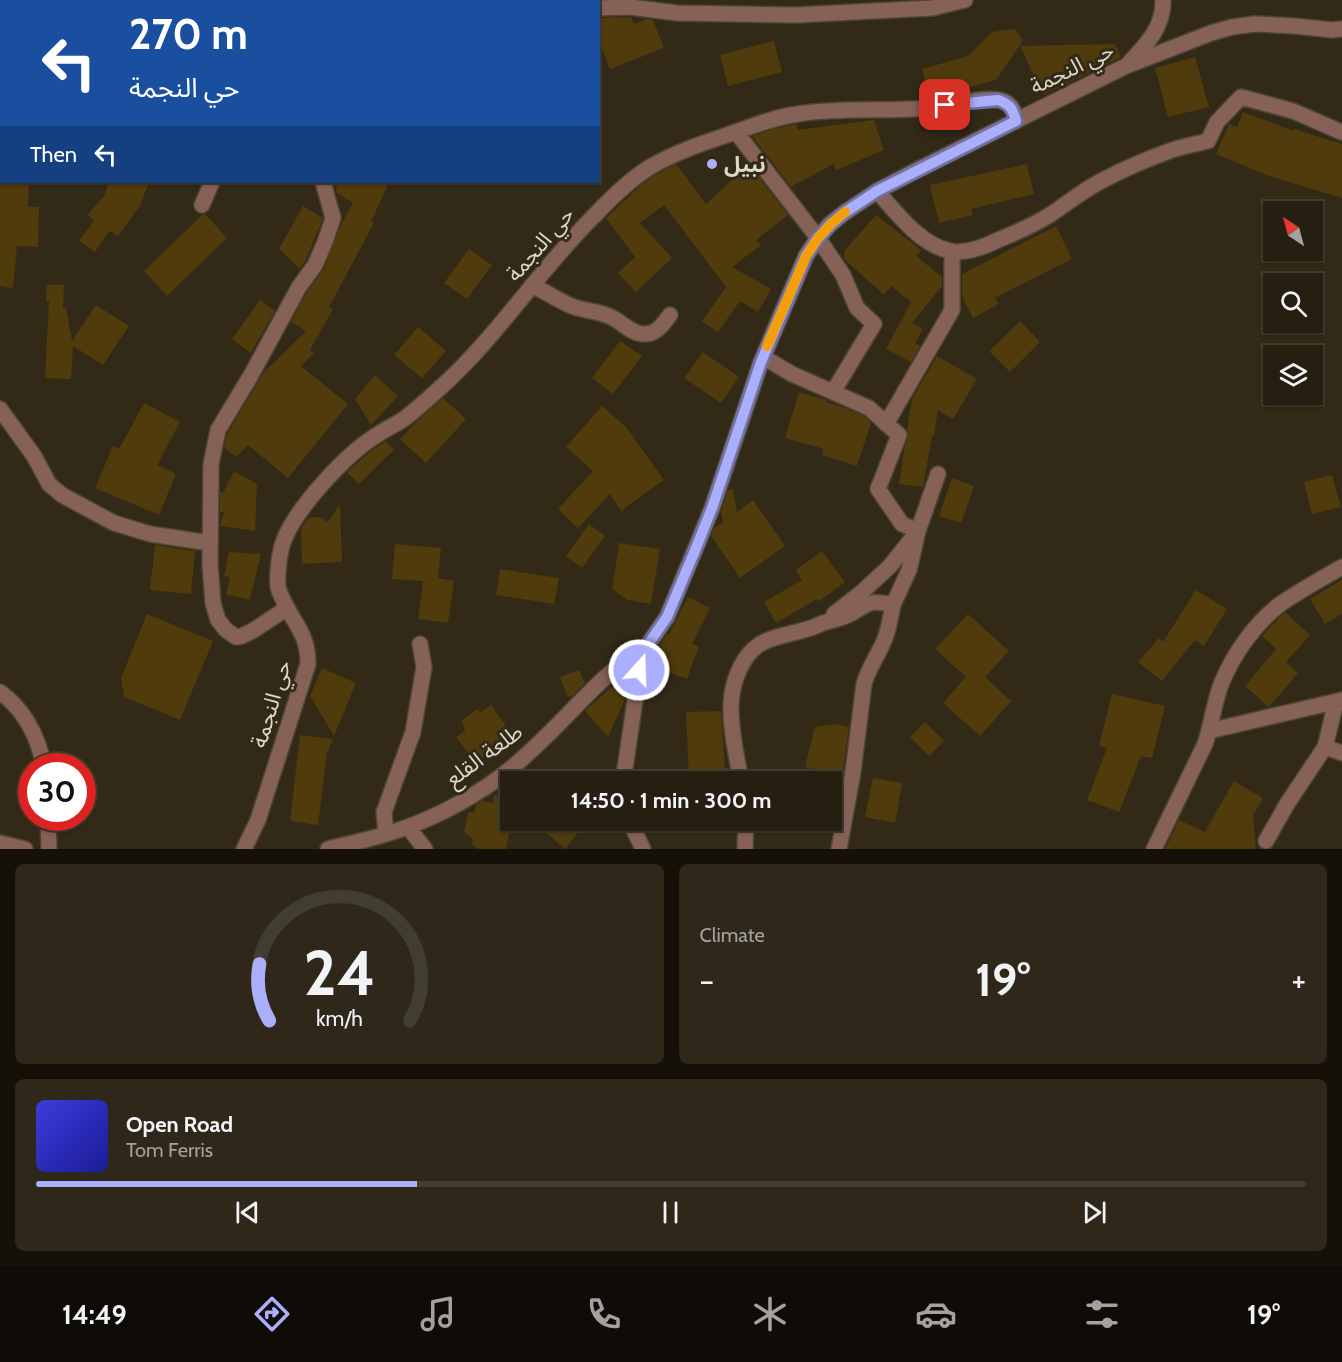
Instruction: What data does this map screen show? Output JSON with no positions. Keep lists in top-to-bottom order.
{
  "streets": {
    "street": ["حي النجمة", "طلعة القلع"]
  },
  "places": ["نبيل"],
  "north": "top left",
  "page": {
    "turn": ["270 m", "حي النجمة"],
    "then": "Then",
    "limit": "30",
    "trip": "14:50 · 1 min · 300 m",
    "tile": "Climate",
    "heat": ["−", "19°", "+"],
    "song": ["Open Road", "Tom Ferris"],
    "tabs": ["14:49", "19°"],
    "gauge": ["24", "km/h"]
  }
}
